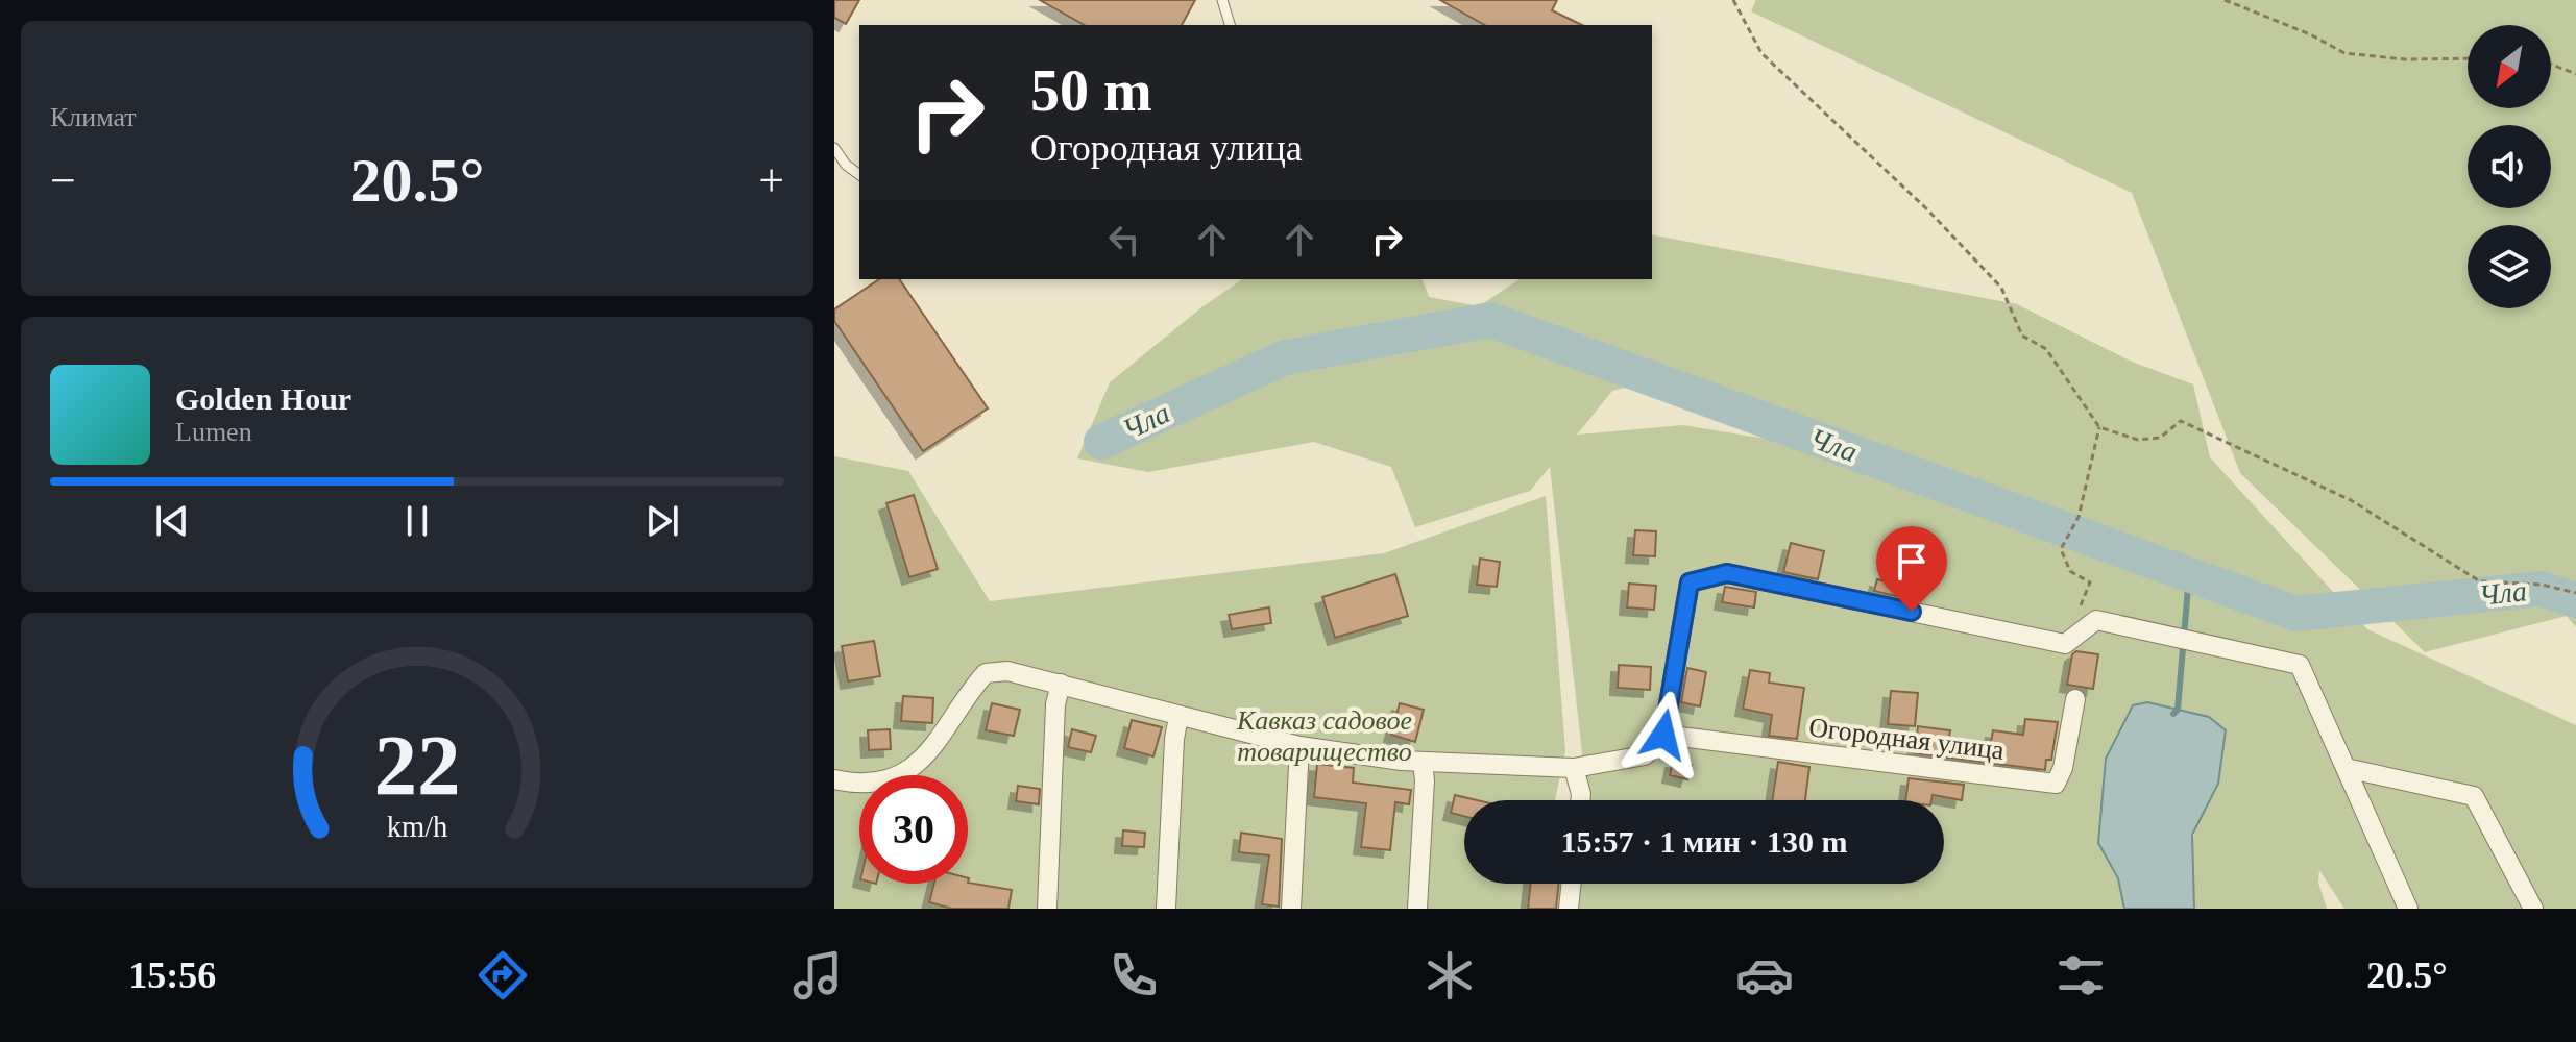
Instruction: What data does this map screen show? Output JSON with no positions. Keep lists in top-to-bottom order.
{
  "streets": {
    "street": ["Огородная улица"]
  },
  "water": ["Чла"],
  "parks": ["Кавказ садовое товарищество"],
  "north": "bottom left",
  "page": {
    "tile": "Климат",
    "turn": ["50 m", "Огородная улица"],
    "heat": ["−", "20.5°", "+"],
    "song": ["Golden Hour", "Lumen"],
    "limit": "30",
    "trip": "15:57 · 1 мин · 130 m",
    "tabs": ["15:56", "20.5°"],
    "gauge": ["22", "km/h"]
  }
}
